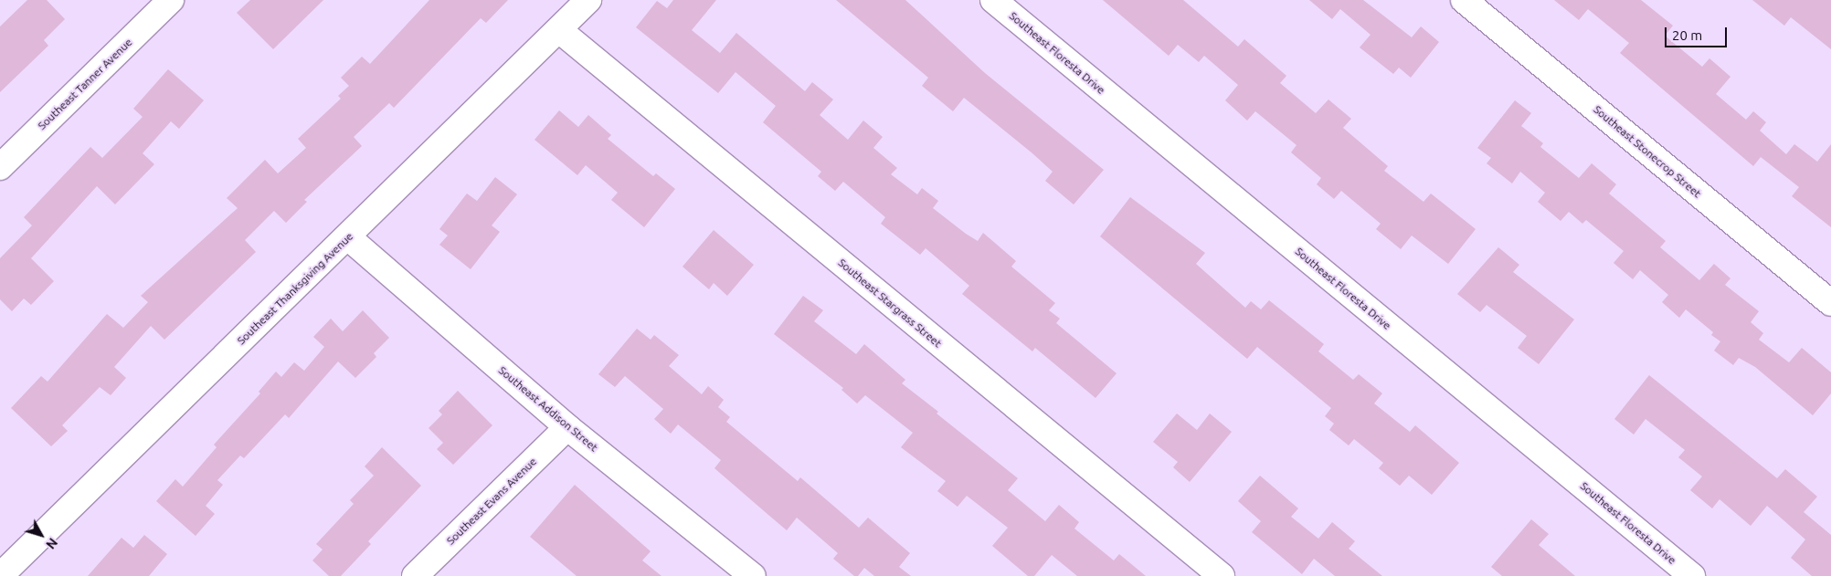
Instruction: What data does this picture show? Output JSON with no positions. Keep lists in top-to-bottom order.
{
  "streets": {
    "street": [
      "Southeast Floresta Drive",
      "Southeast Tanner Avenue",
      "Southeast Stonecrop Street",
      "Southeast Thanksgiving Avenue",
      "Southeast Stargrass Street",
      "Southeast Addison Street",
      "Southeast Evans Avenue"
    ]
  },
  "crossings": [
    ["Southeast Thanksgiving Avenue", "Southeast Stargrass Street"],
    ["Southeast Thanksgiving Avenue", "Southeast Addison Street"],
    ["Southeast Addison Street", "Southeast Evans Avenue"]
  ],
  "scale_bar": "20 m",
  "north": "bottom right"
}
